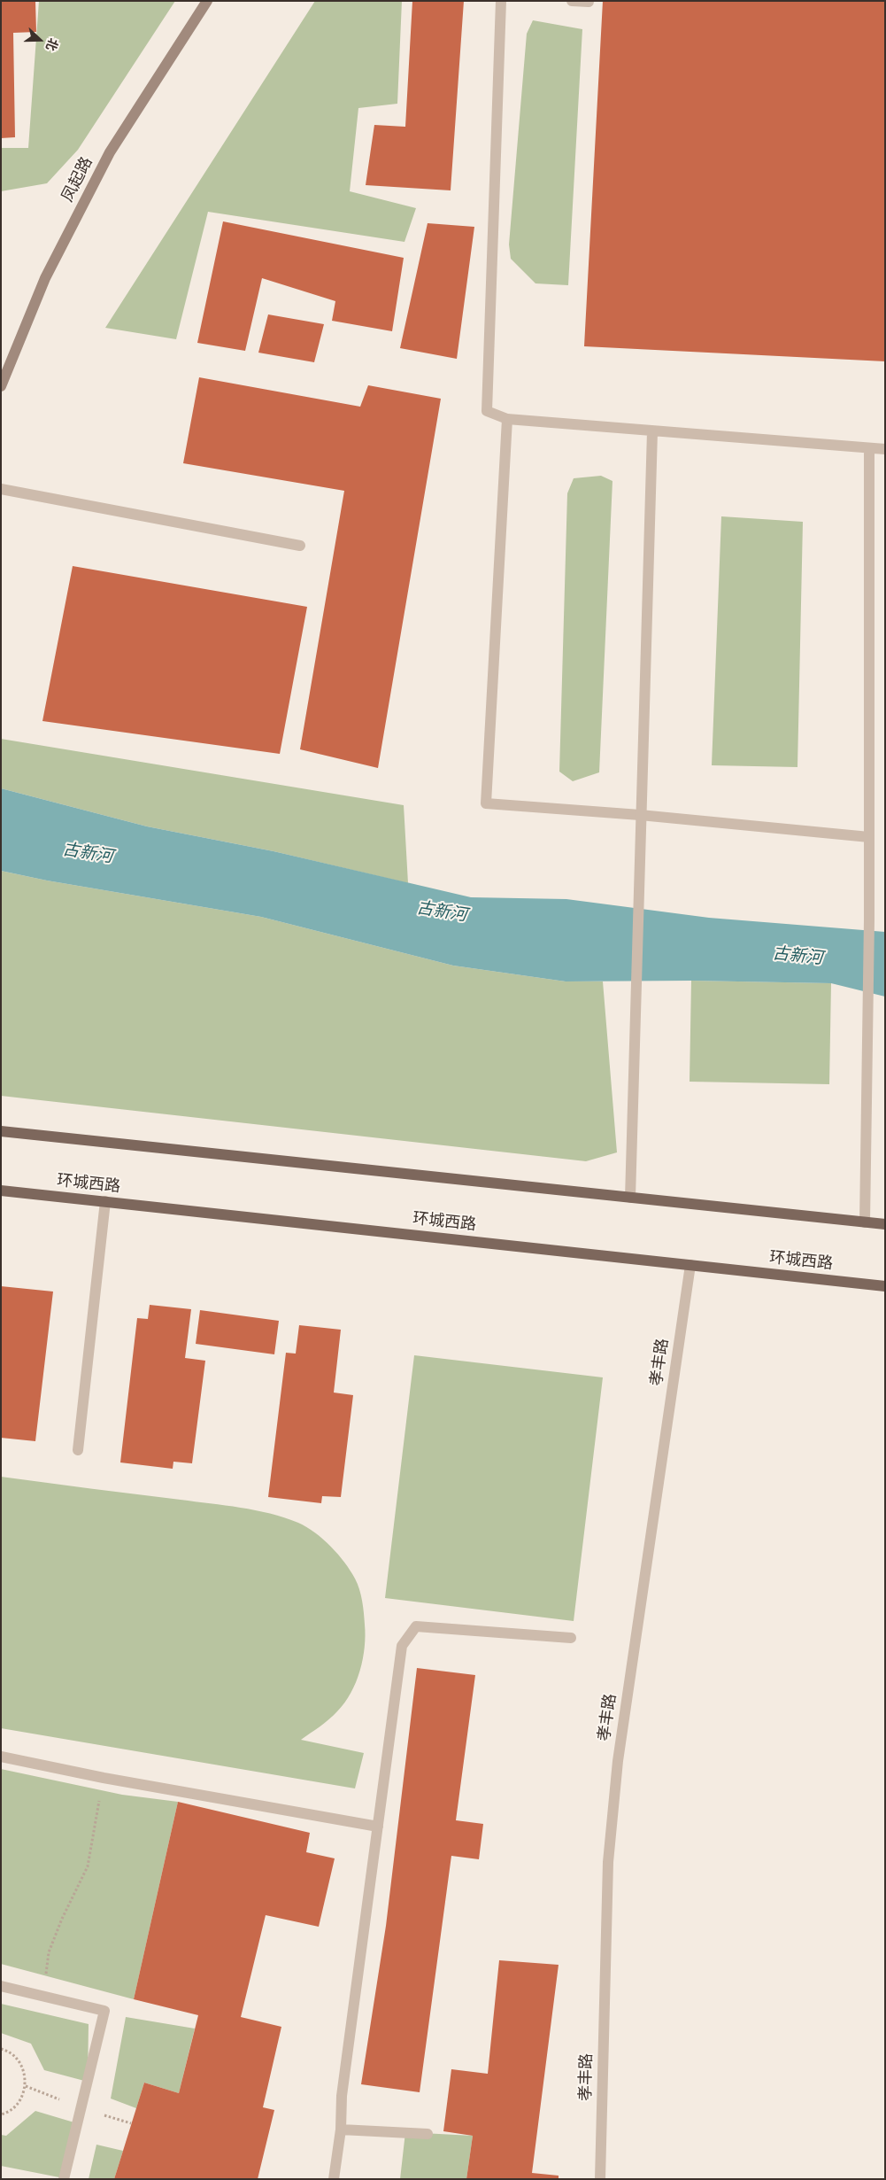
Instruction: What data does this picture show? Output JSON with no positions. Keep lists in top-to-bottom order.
{
  "streets": {
    "main road": ["环城西路"],
    "street": ["凤起路", "孝丰路"]
  },
  "crossings": [
    ["环城西路", "孝丰路"]
  ],
  "water": ["古新河"],
  "north": "right"
}
